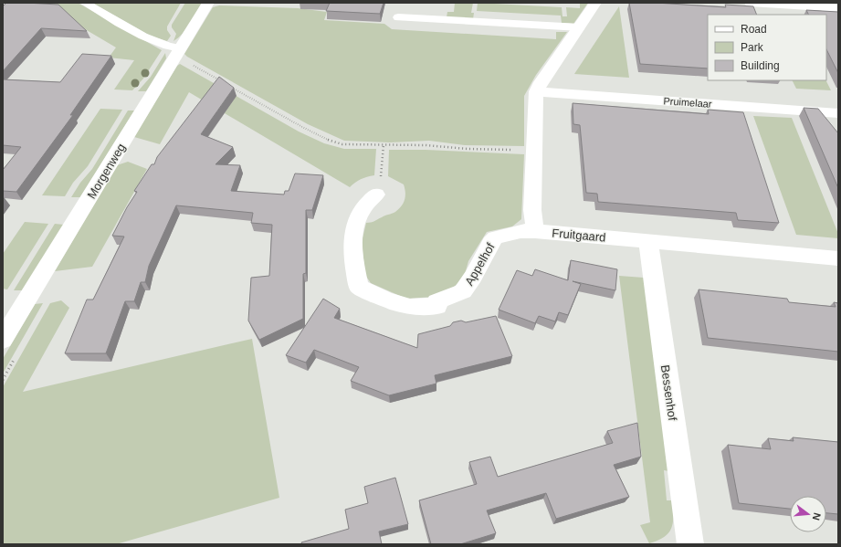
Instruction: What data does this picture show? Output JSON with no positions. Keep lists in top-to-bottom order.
{
  "streets": {
    "street": [
      "Pruimelaar",
      "Morgenweg",
      "Fruitgaard",
      "Appelhof",
      "Bessenhof"
    ]
  },
  "crossings": [
    ["Pruimelaar", "Fruitgaard"],
    ["Fruitgaard", "Appelhof"],
    ["Fruitgaard", "Bessenhof"]
  ],
  "legend": ["Road", "Park", "Building"],
  "north": "right"
}
